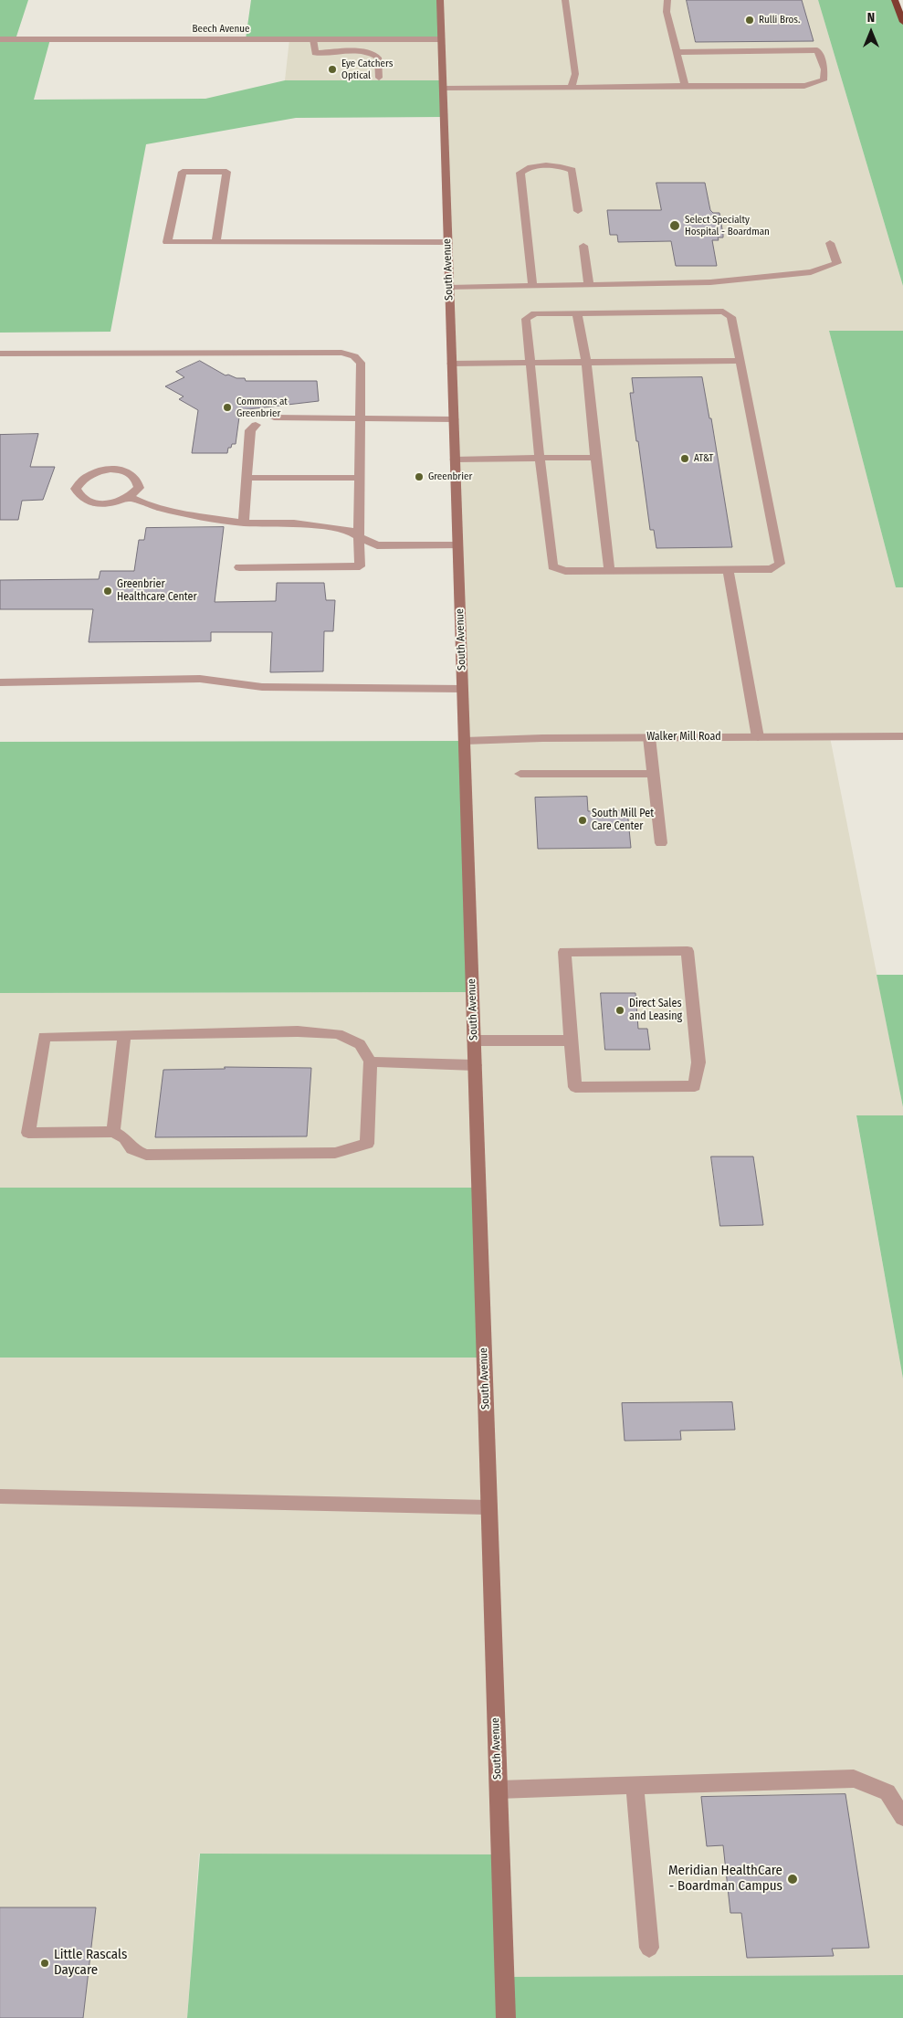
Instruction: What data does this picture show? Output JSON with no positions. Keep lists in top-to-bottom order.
{
  "streets": {
    "main road": ["South Avenue"],
    "street": ["Beech Avenue", "Walker Mill Road"]
  },
  "crossings": [
    ["Beech Avenue", "South Avenue"],
    ["South Avenue", "Walker Mill Road"]
  ],
  "places": [
    "Rulli Bros.",
    "Eye Catchers Optical",
    "Select Specialty Hospital - Boardman",
    "Commons at Greenbrier",
    "AT&T",
    "Greenbrier",
    "Greenbrier Healthcare Center",
    "South Mill Pet Care Center",
    "Direct Sales and Leasing",
    "Meridian HealthCare - Boardman Campus",
    "Little Rascals Daycare"
  ],
  "north": "top"
}
